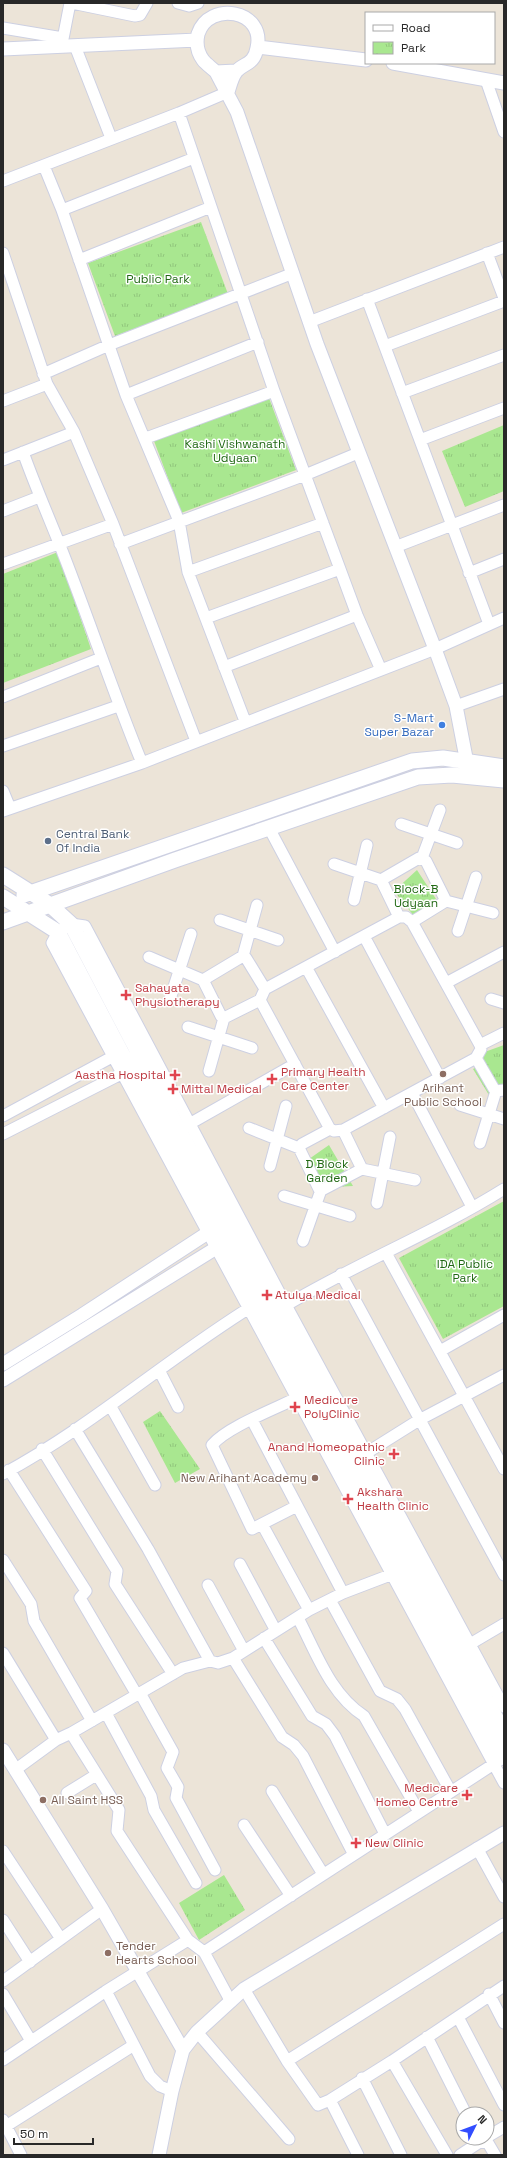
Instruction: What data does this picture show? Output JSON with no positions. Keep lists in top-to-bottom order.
{
  "parks": [
    "Public Park",
    "Kashi Vishwanath Udyaan",
    "Block-B Udyaan",
    "D Block Garden",
    "IDA Public Park"
  ],
  "places": {
    "other": [
      "S-Mart Super Bazar",
      "Central Bank Of India",
      "Arihant Public School",
      "New Arihant Academy",
      "All Saint HSS",
      "Tender Hearts School"
    ],
    "health": [
      "Sahayata Physiotherapy",
      "Aastha Hospital",
      "Primary Health Care Center",
      "Mittal Medical",
      "Atulya Medical",
      "Medicure PolyClinic",
      "Anand Homeopathic Clinic",
      "Akshara Health Clinic",
      "Medicare Homeo Centre",
      "New Clinic"
    ]
  },
  "legend": ["Road", "Park"],
  "scale_bar": "50 m",
  "north": "top right"
}
